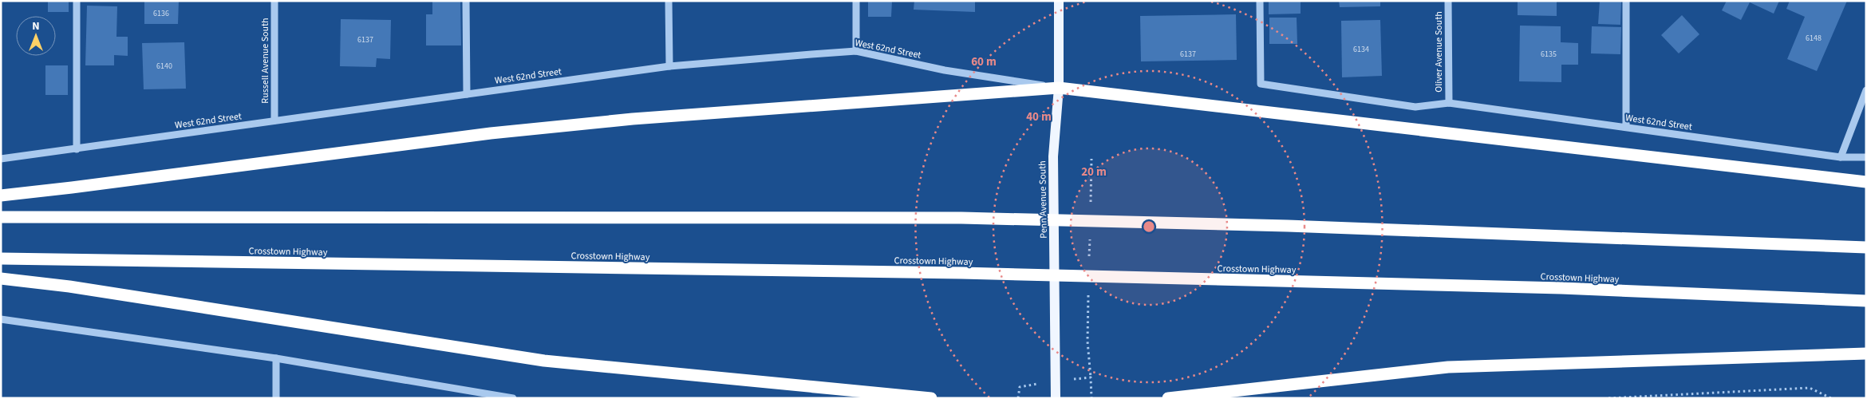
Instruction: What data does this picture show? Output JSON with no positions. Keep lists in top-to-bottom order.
{
  "streets": {
    "highway": ["Crosstown Highway"],
    "main road": ["Penn Avenue South"],
    "street": ["West 62nd Street", "Oliver Avenue South", "Russell Avenue South"]
  },
  "crossings": [
    ["West 62nd Street", "Oliver Avenue South"],
    ["West 62nd Street", "Russell Avenue South"],
    ["West 62nd Street", "Penn Avenue South"]
  ],
  "house_numbers": [
    "6136",
    "6148",
    "6137",
    "6134",
    "6137",
    "6135",
    "6140"
  ],
  "north": "top",
  "rings": ["60 m", "40 m", "20 m"]
}
